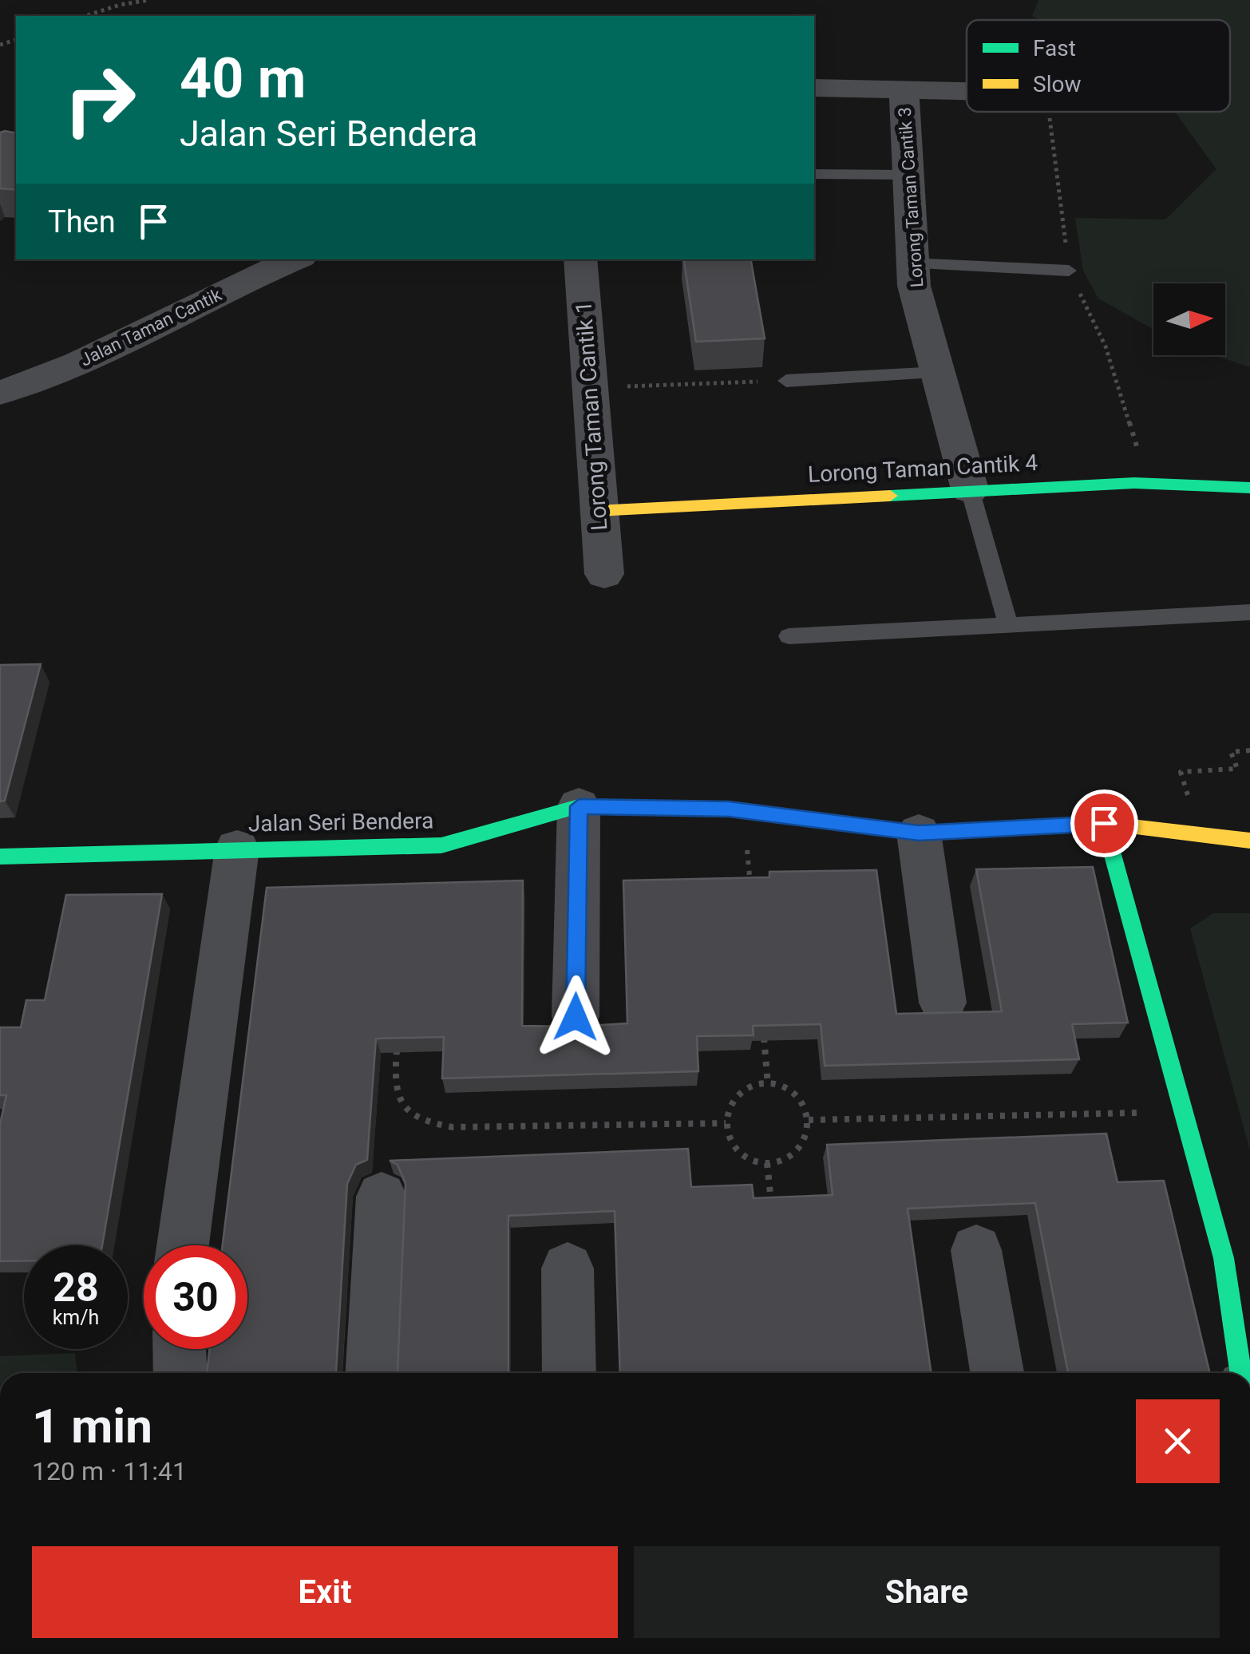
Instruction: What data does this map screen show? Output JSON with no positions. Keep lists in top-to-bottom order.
{
  "streets": {
    "street": [
      "Lorong Taman Cantik 3",
      "Jalan Taman Cantik",
      "Lorong Taman Cantik 1",
      "Lorong Taman Cantik 4",
      "Jalan Seri Bendera"
    ]
  },
  "crossings": [
    ["Lorong Taman Cantik 3", "Lorong Taman Cantik 4"],
    ["Lorong Taman Cantik 1", "Lorong Taman Cantik 4"]
  ],
  "legend": ["Fast", "Slow"],
  "north": "right",
  "page": {
    "turn": ["40 m", "Jalan Seri Bendera"],
    "then": "Then",
    "speed": "28 km/h",
    "limit": "30",
    "heading": ["1 min", "120 m · 11:41"],
    "buttons": ["Exit", "Share"]
  }
}
